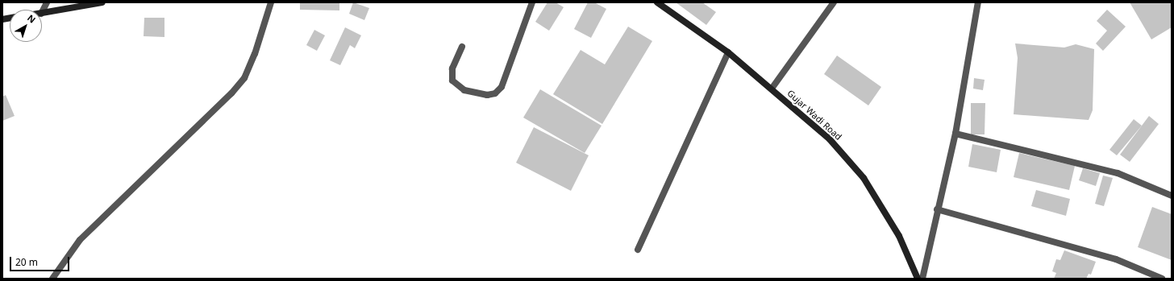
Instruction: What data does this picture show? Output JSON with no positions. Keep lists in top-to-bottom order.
{
  "streets": {
    "street": ["Gujar Wadi Road"]
  },
  "scale_bar": "20 m",
  "north": "top right"
}
